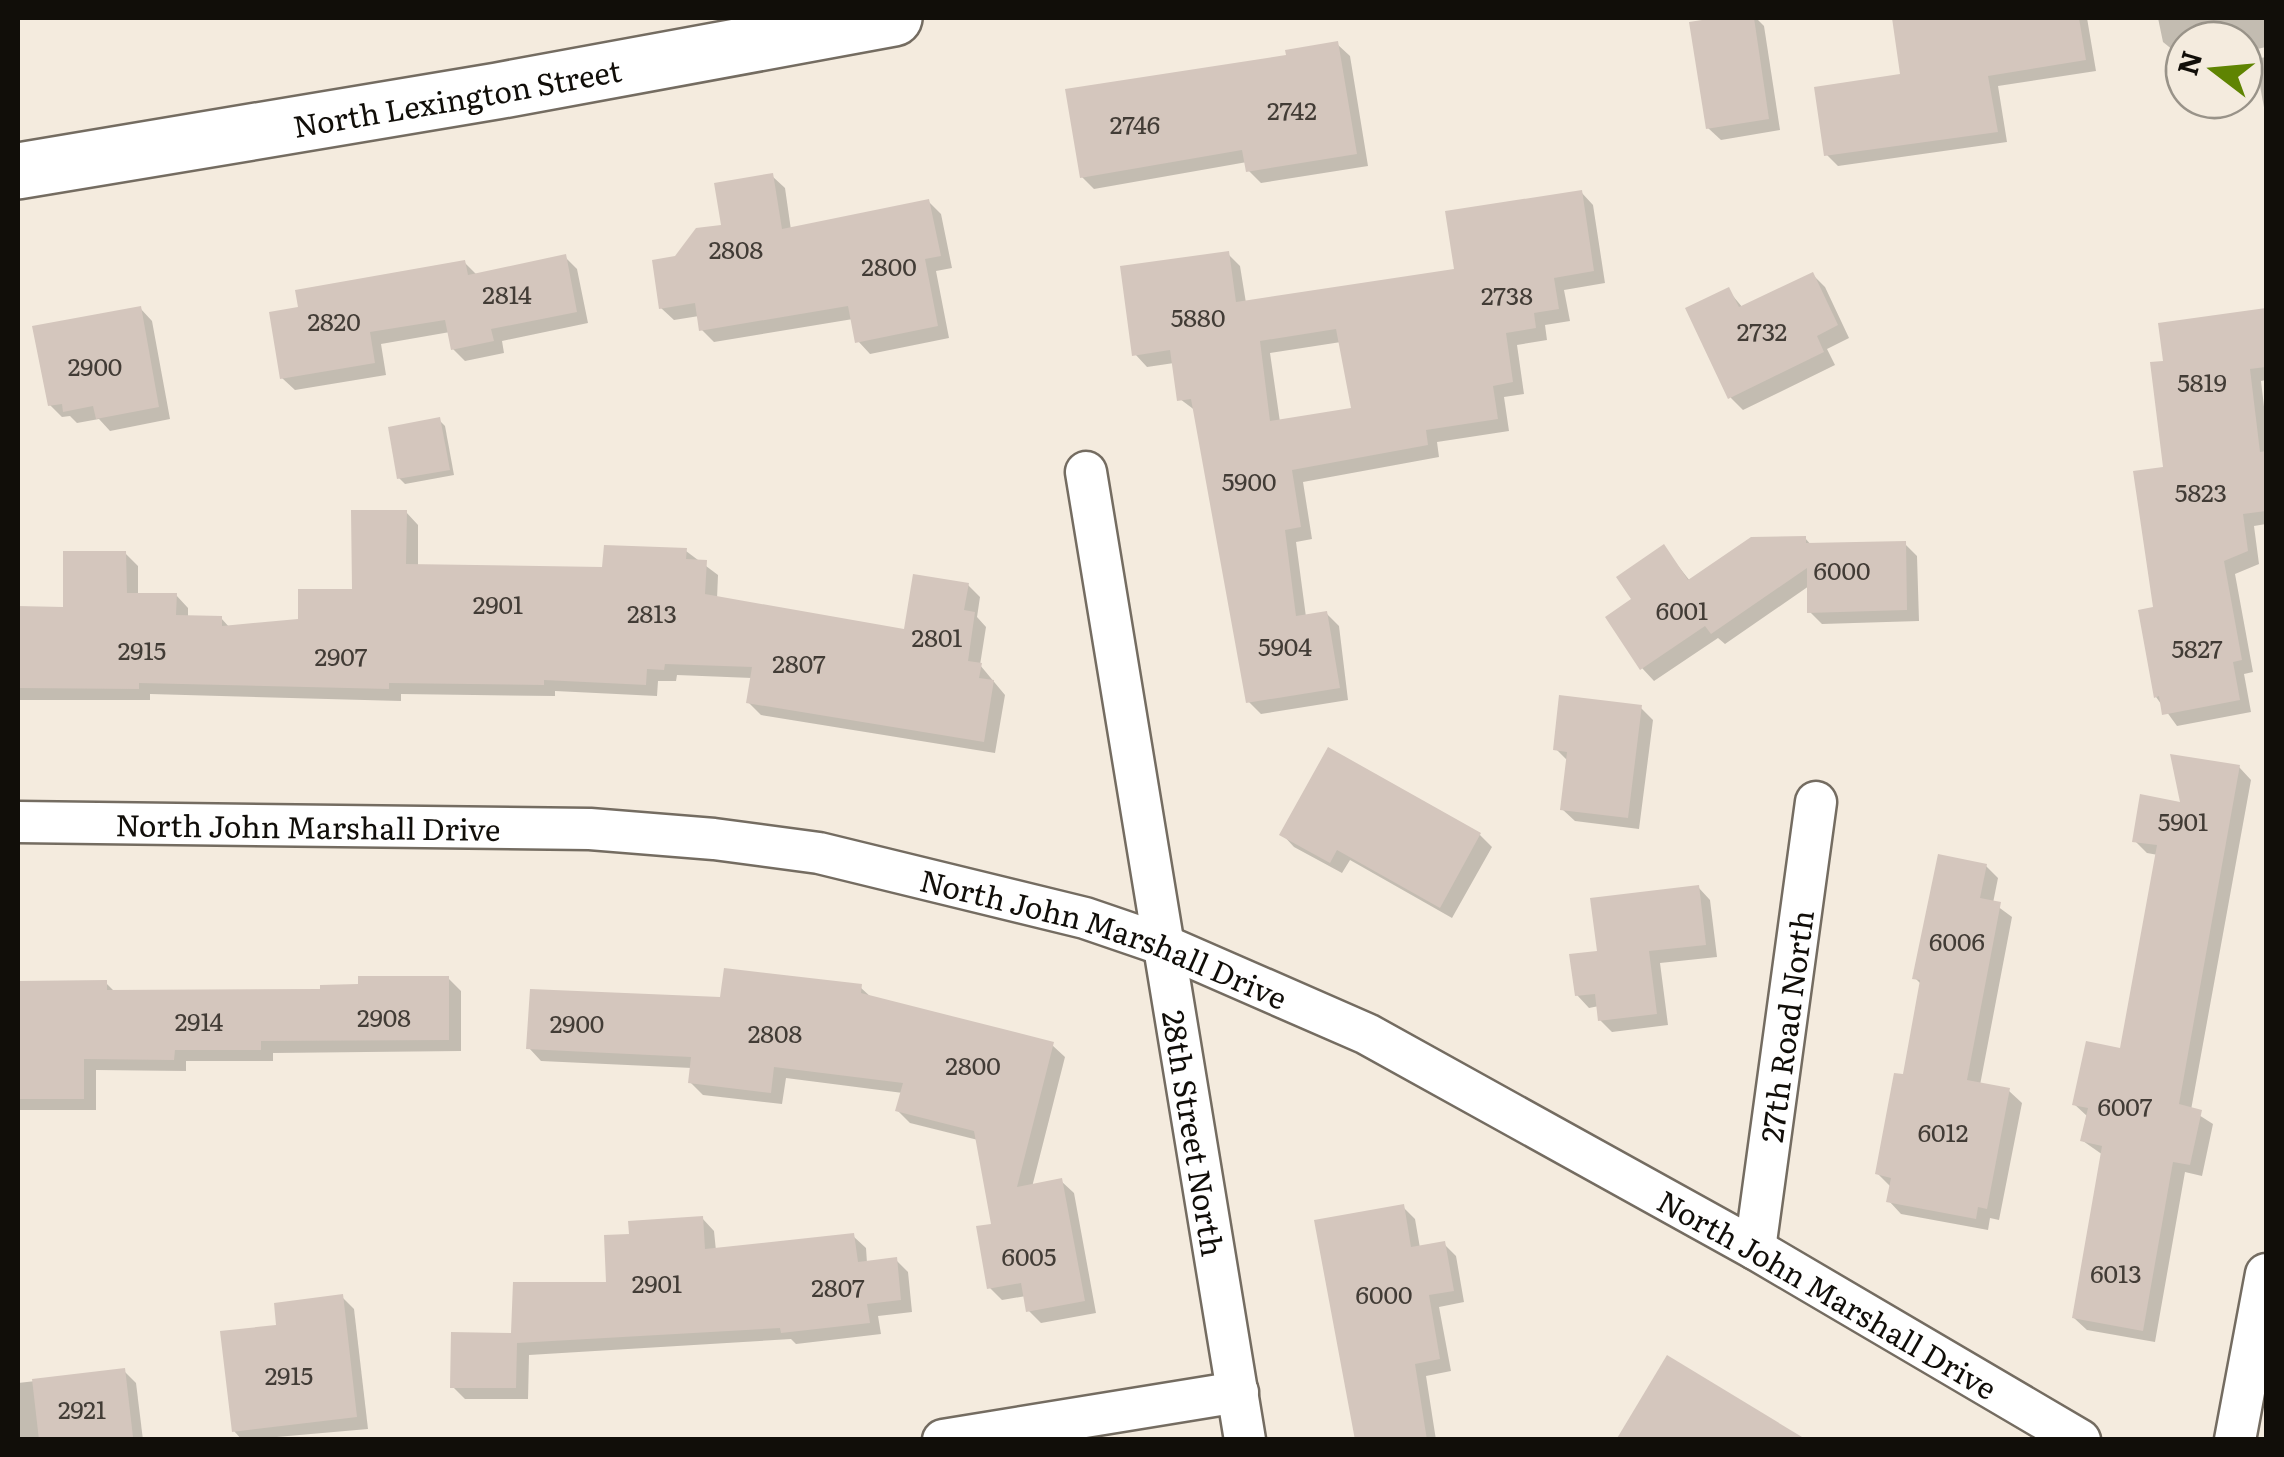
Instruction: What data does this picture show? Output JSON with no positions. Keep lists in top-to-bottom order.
{
  "streets": {
    "street": [
      "North Lexington Street",
      "North John Marshall Drive",
      "27th Road North",
      "28th Street North"
    ]
  },
  "crossings": [
    ["North John Marshall Drive", "27th Road North"],
    ["North John Marshall Drive", "28th Street North"]
  ],
  "house_numbers": [
    "2742",
    "2746",
    "2808",
    "2800",
    "2814",
    "2738",
    "5880",
    "2820",
    "2732",
    "2900",
    "5819",
    "5900",
    "5823",
    "6000",
    "2901",
    "6001",
    "2813",
    "2801",
    "5904",
    "5827",
    "2915",
    "2907",
    "2807",
    "5901",
    "6006",
    "2908",
    "2914",
    "2900",
    "2808",
    "2800",
    "6007",
    "6012",
    "6005",
    "6013",
    "2901",
    "2807",
    "6000",
    "2915",
    "2921"
  ],
  "north": "left"
}
